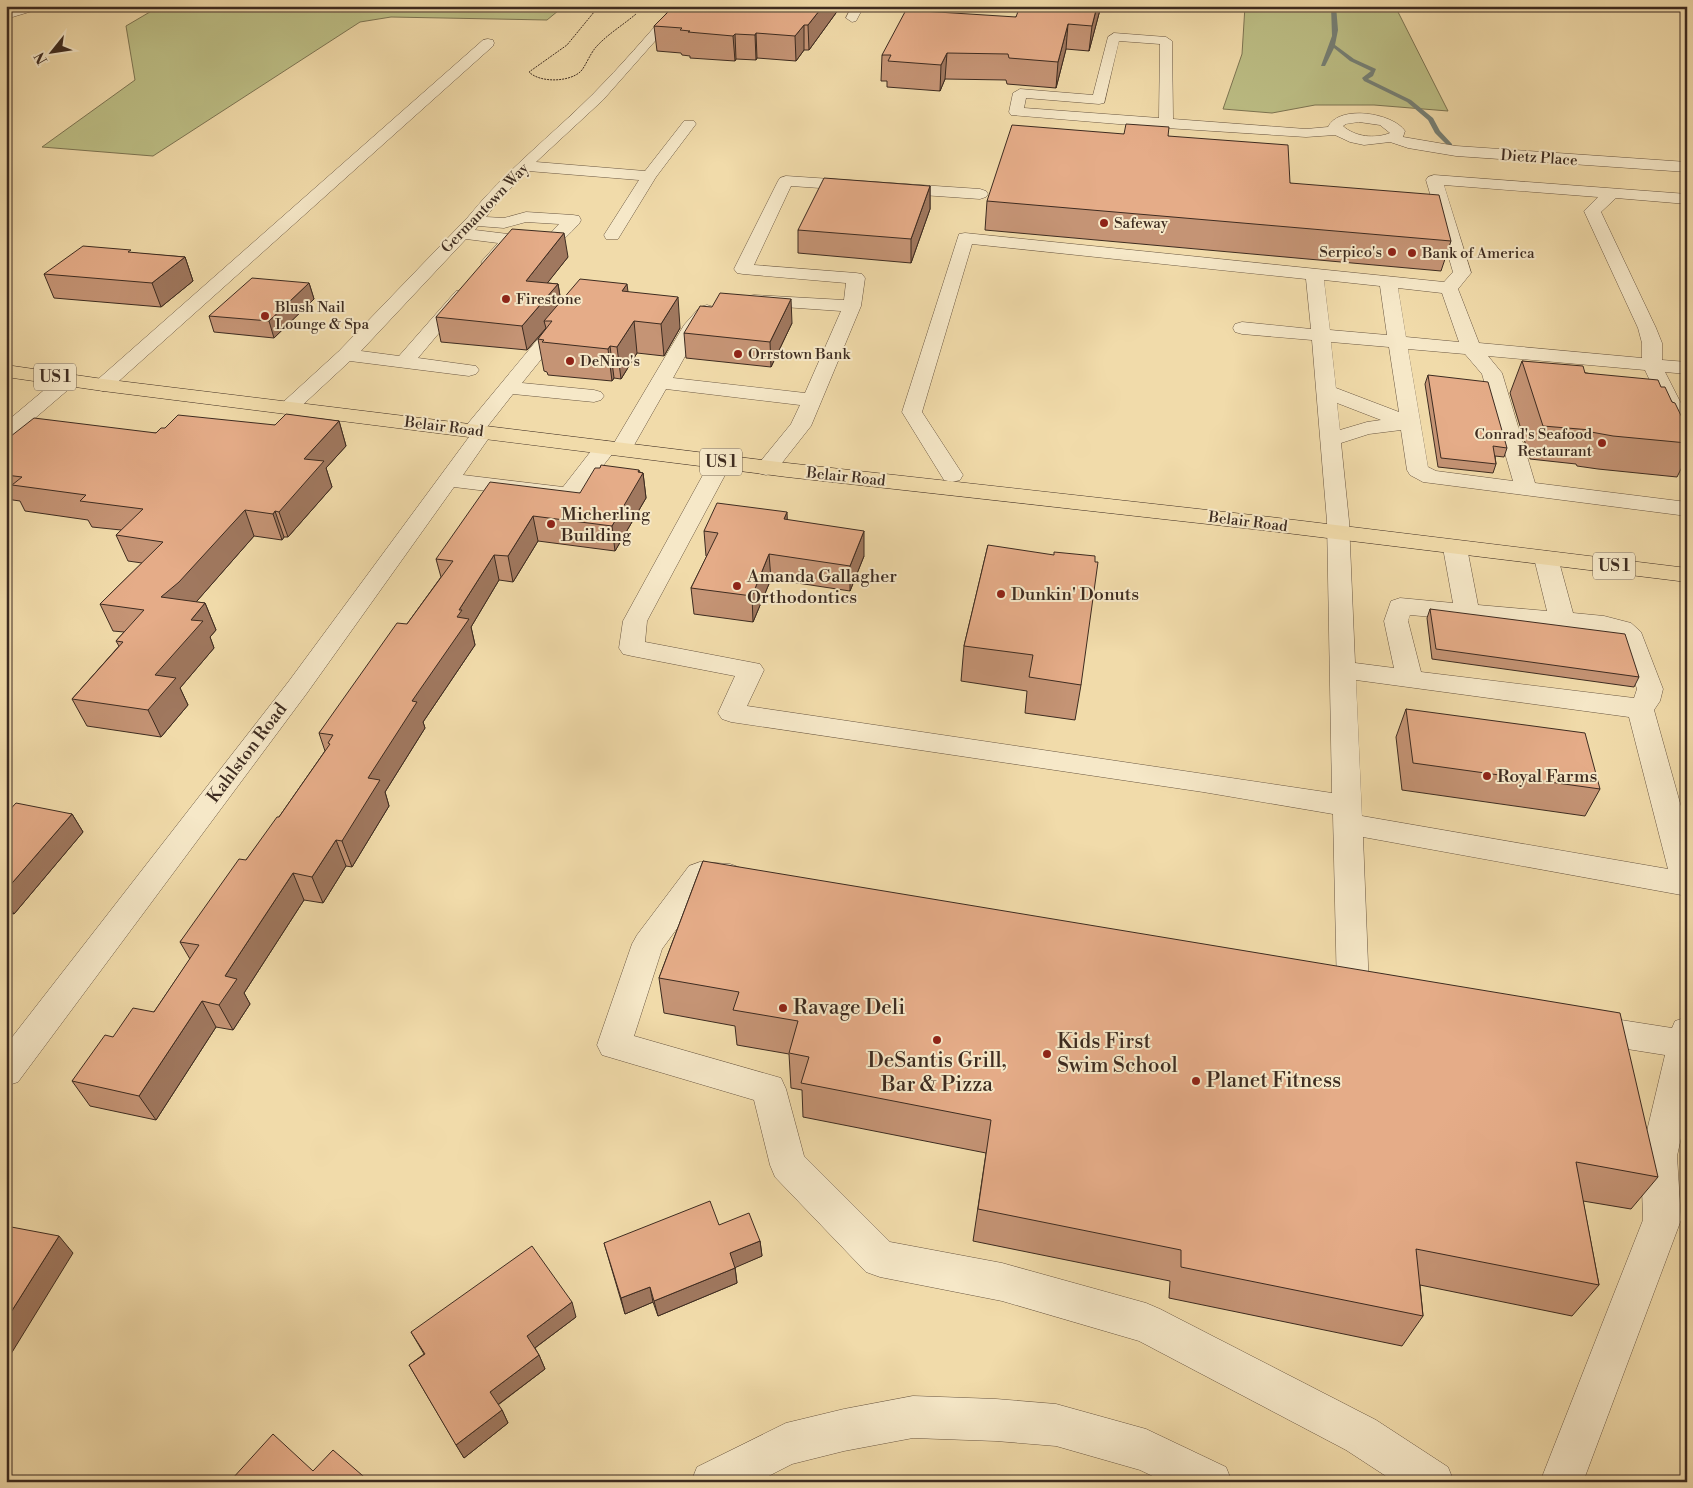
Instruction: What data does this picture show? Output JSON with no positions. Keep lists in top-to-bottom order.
{
  "streets": {
    "highway": ["US 1", "Belair Road"],
    "street": ["Dietz Place", "Germantown Way", "Kahlston Road"]
  },
  "crossings": [
    ["Germantown Way", "Belair Road"],
    ["Belair Road", "Kahlston Road"]
  ],
  "places": [
    "Safeway",
    "Serpico's",
    "Bank of America",
    "Firestone",
    "Blush Nail Lounge & Spa",
    "Orrstown Bank",
    "DeNiro's",
    "Conrad's Seafood Restaurant",
    "Micherling Building",
    "Amanda Gallagher Orthodontics",
    "Dunkin' Donuts",
    "Royal Farms",
    "Ravage Deli",
    "DeSantis Grill, Bar & Pizza",
    "Kids First Swim School",
    "Planet Fitness"
  ],
  "north": "bottom left"
}
